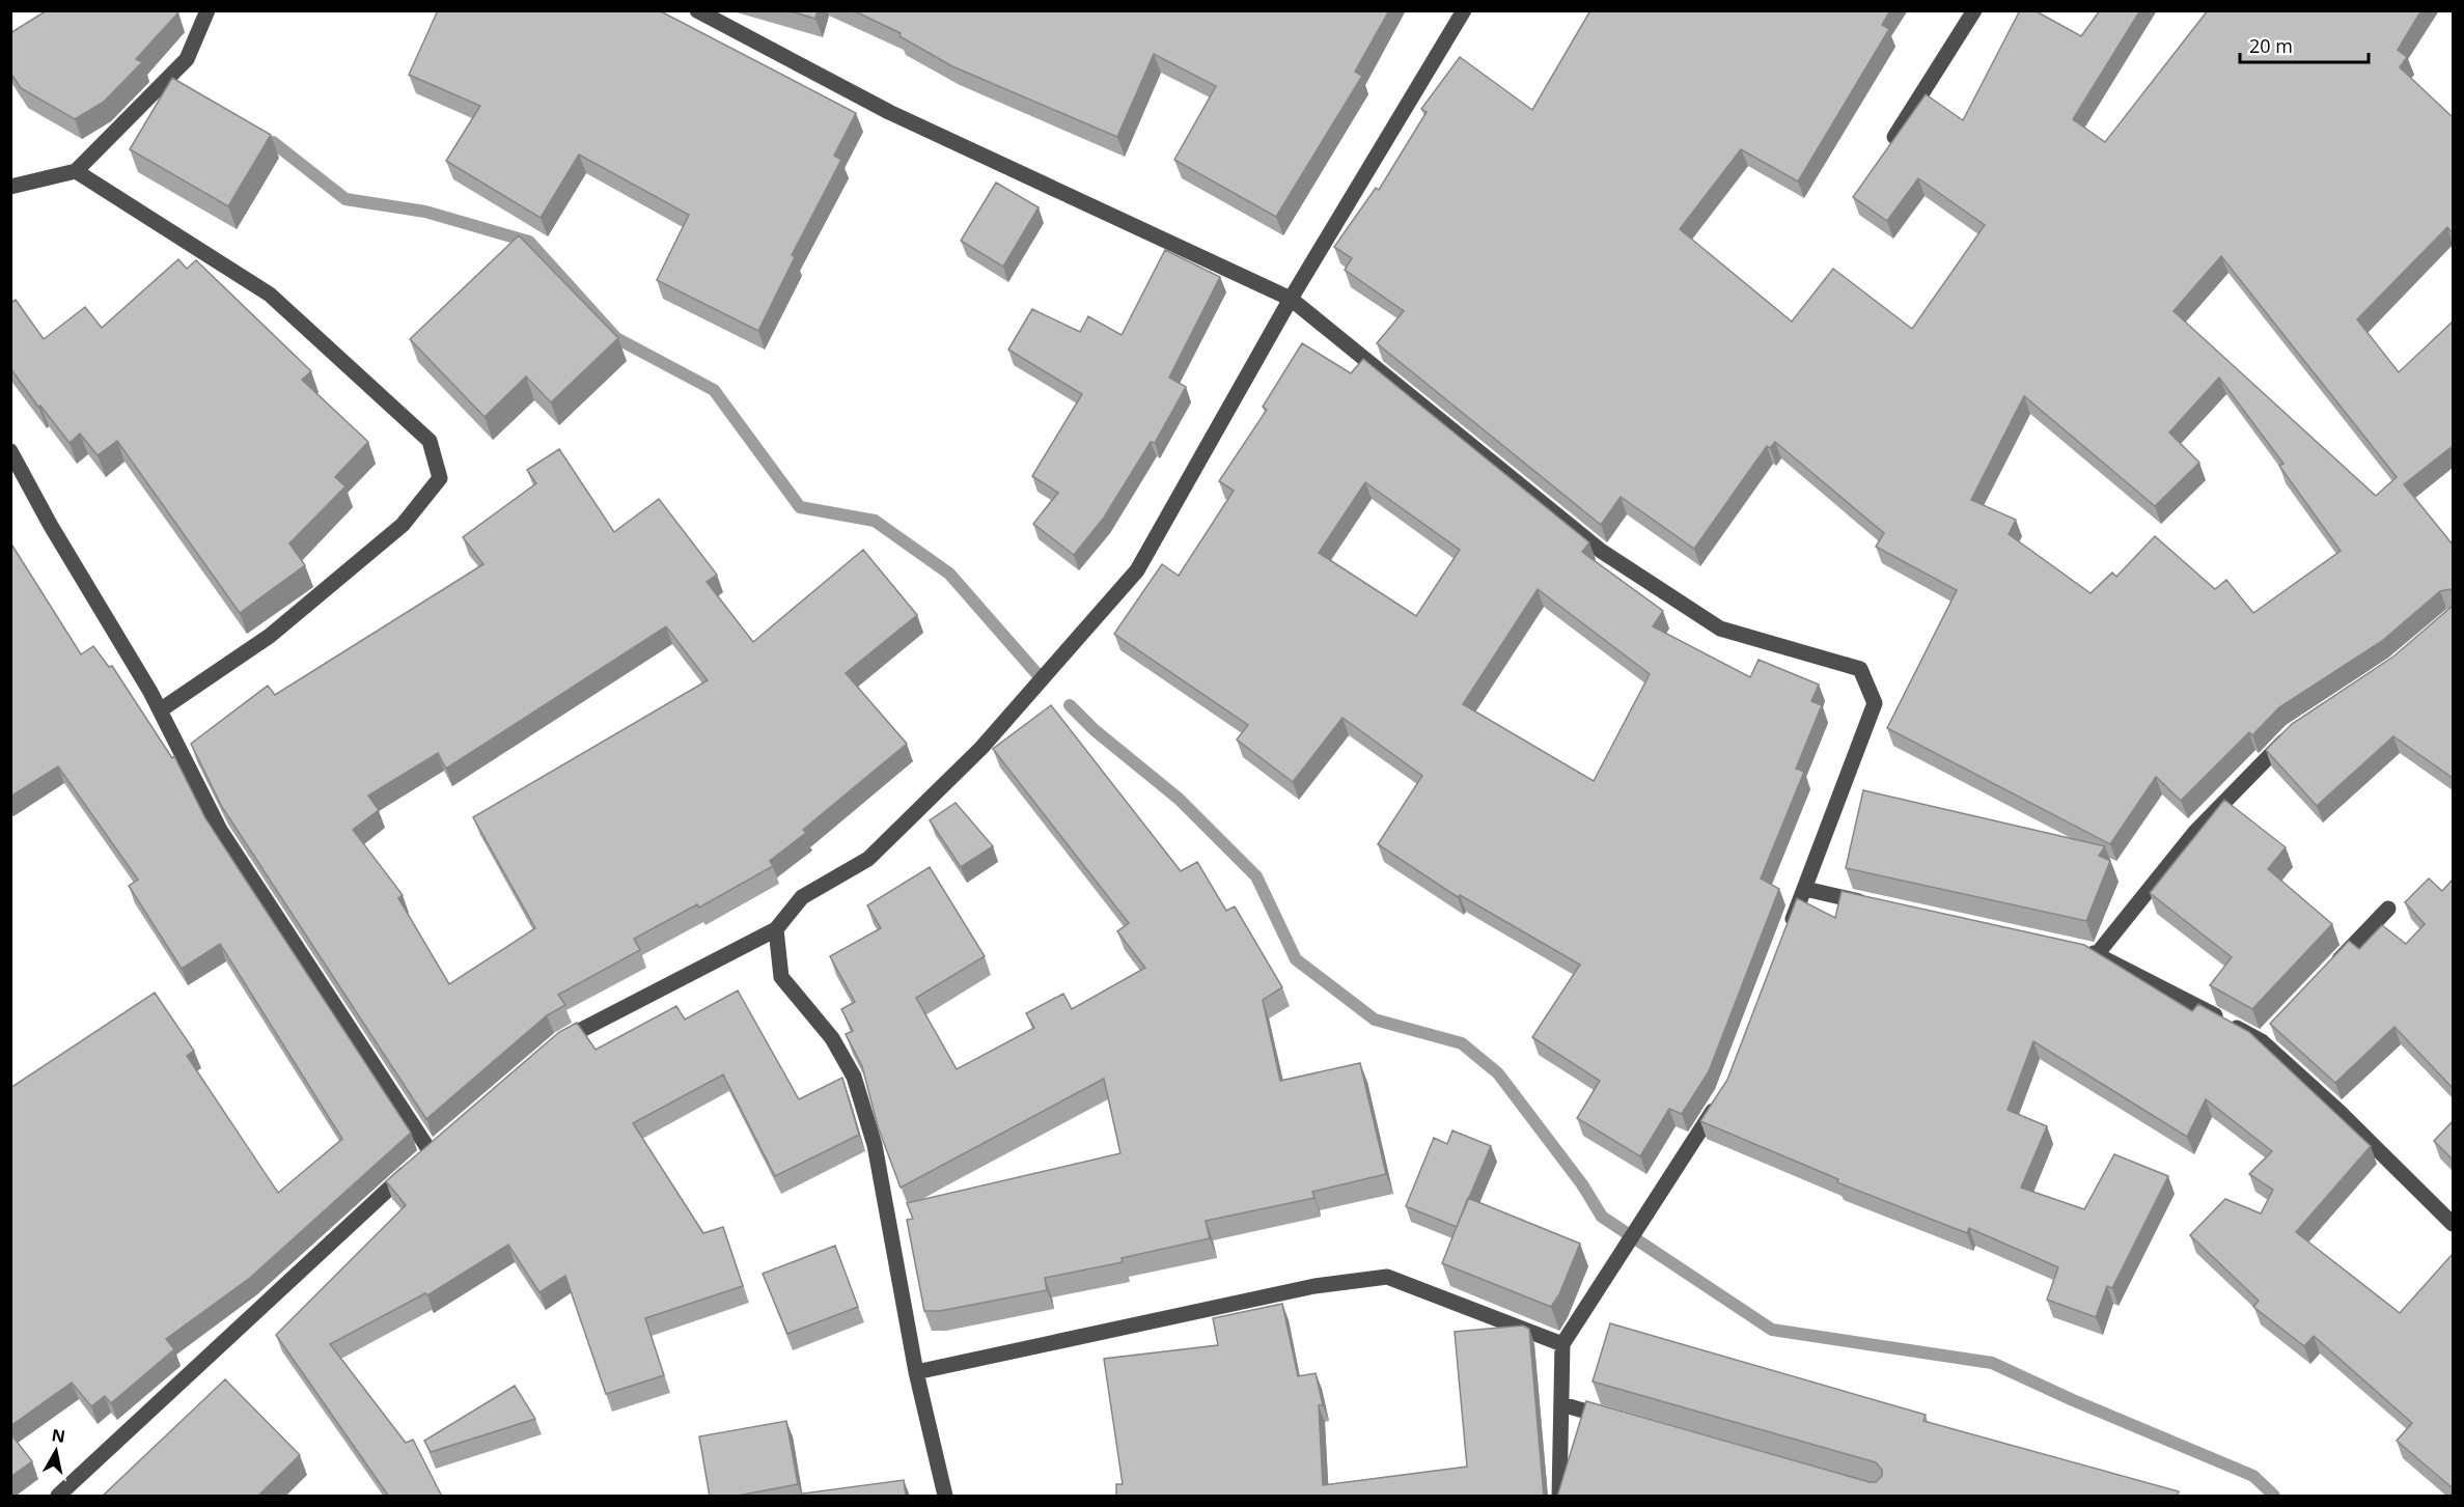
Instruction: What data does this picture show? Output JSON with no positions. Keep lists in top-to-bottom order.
{
  "scale_bar": "20 m",
  "north": "top"
}
